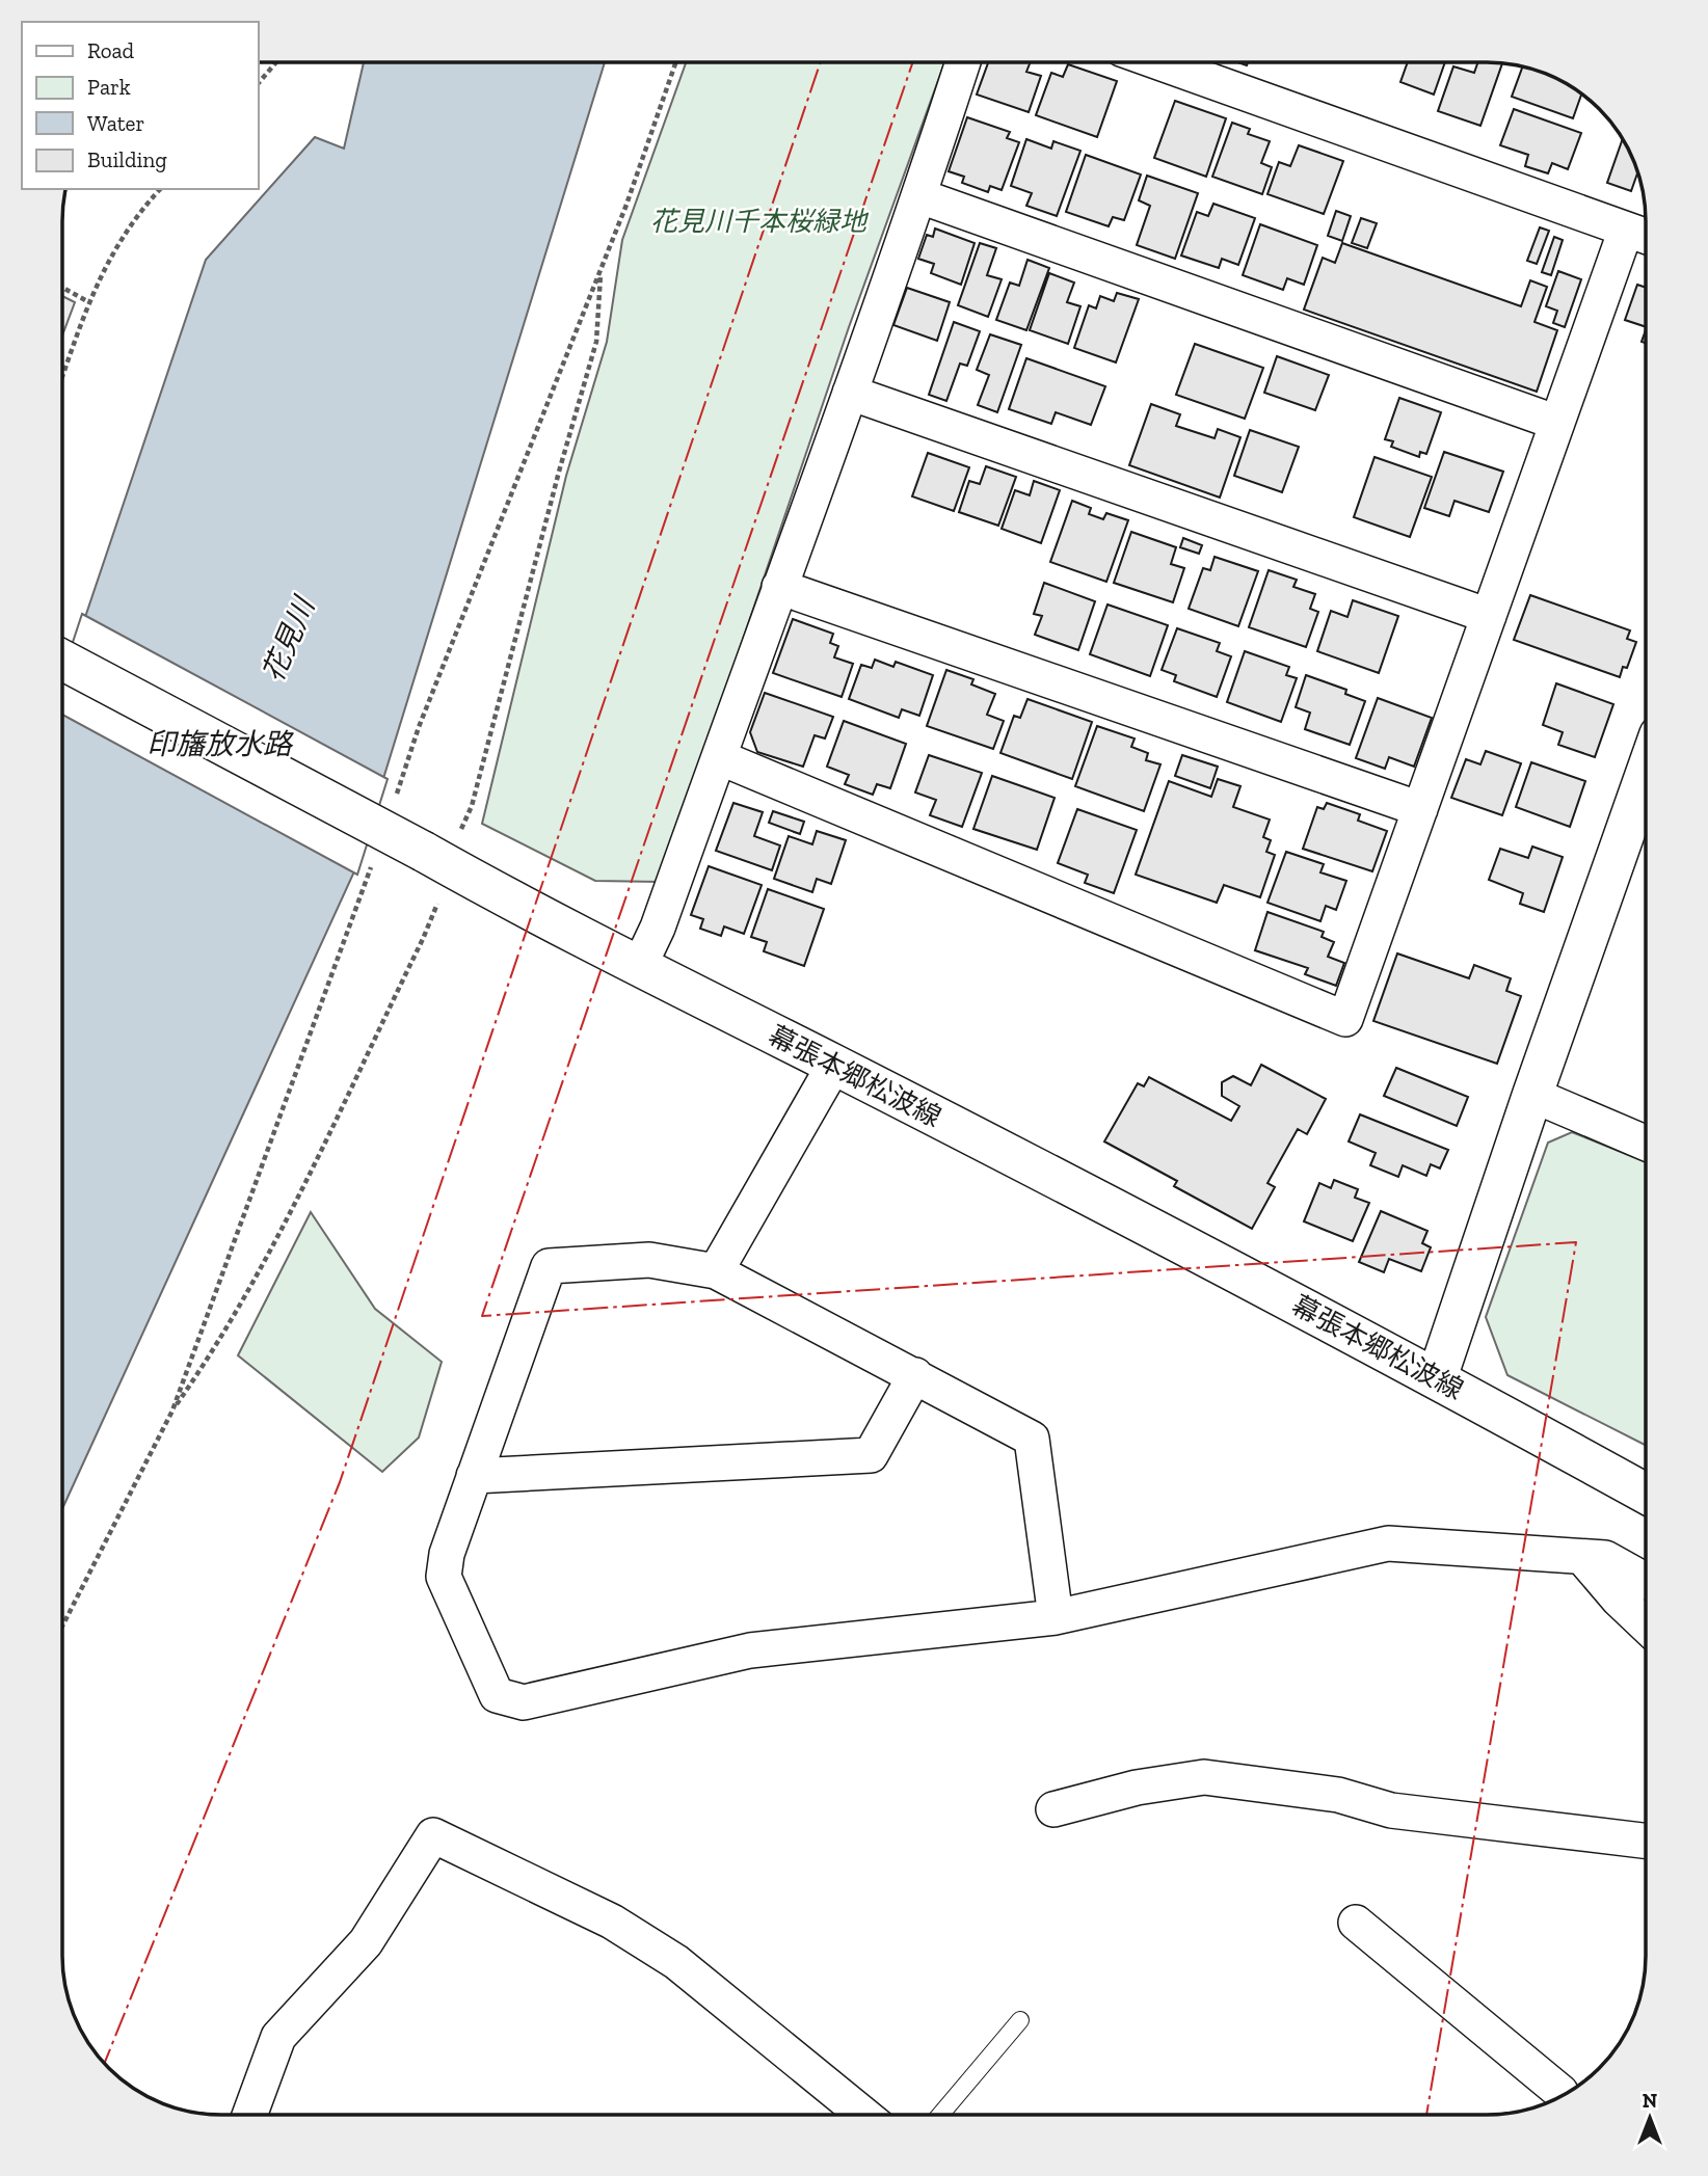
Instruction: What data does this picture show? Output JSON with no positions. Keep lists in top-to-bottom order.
{
  "streets": {
    "street": ["幕張本郷松波線"]
  },
  "water": ["花見川", "印旛放水路"],
  "parks": ["花見川千本桜緑地"],
  "legend": [
    "Road",
    "Park",
    "Water",
    "Building"
  ],
  "north": "top"
}
